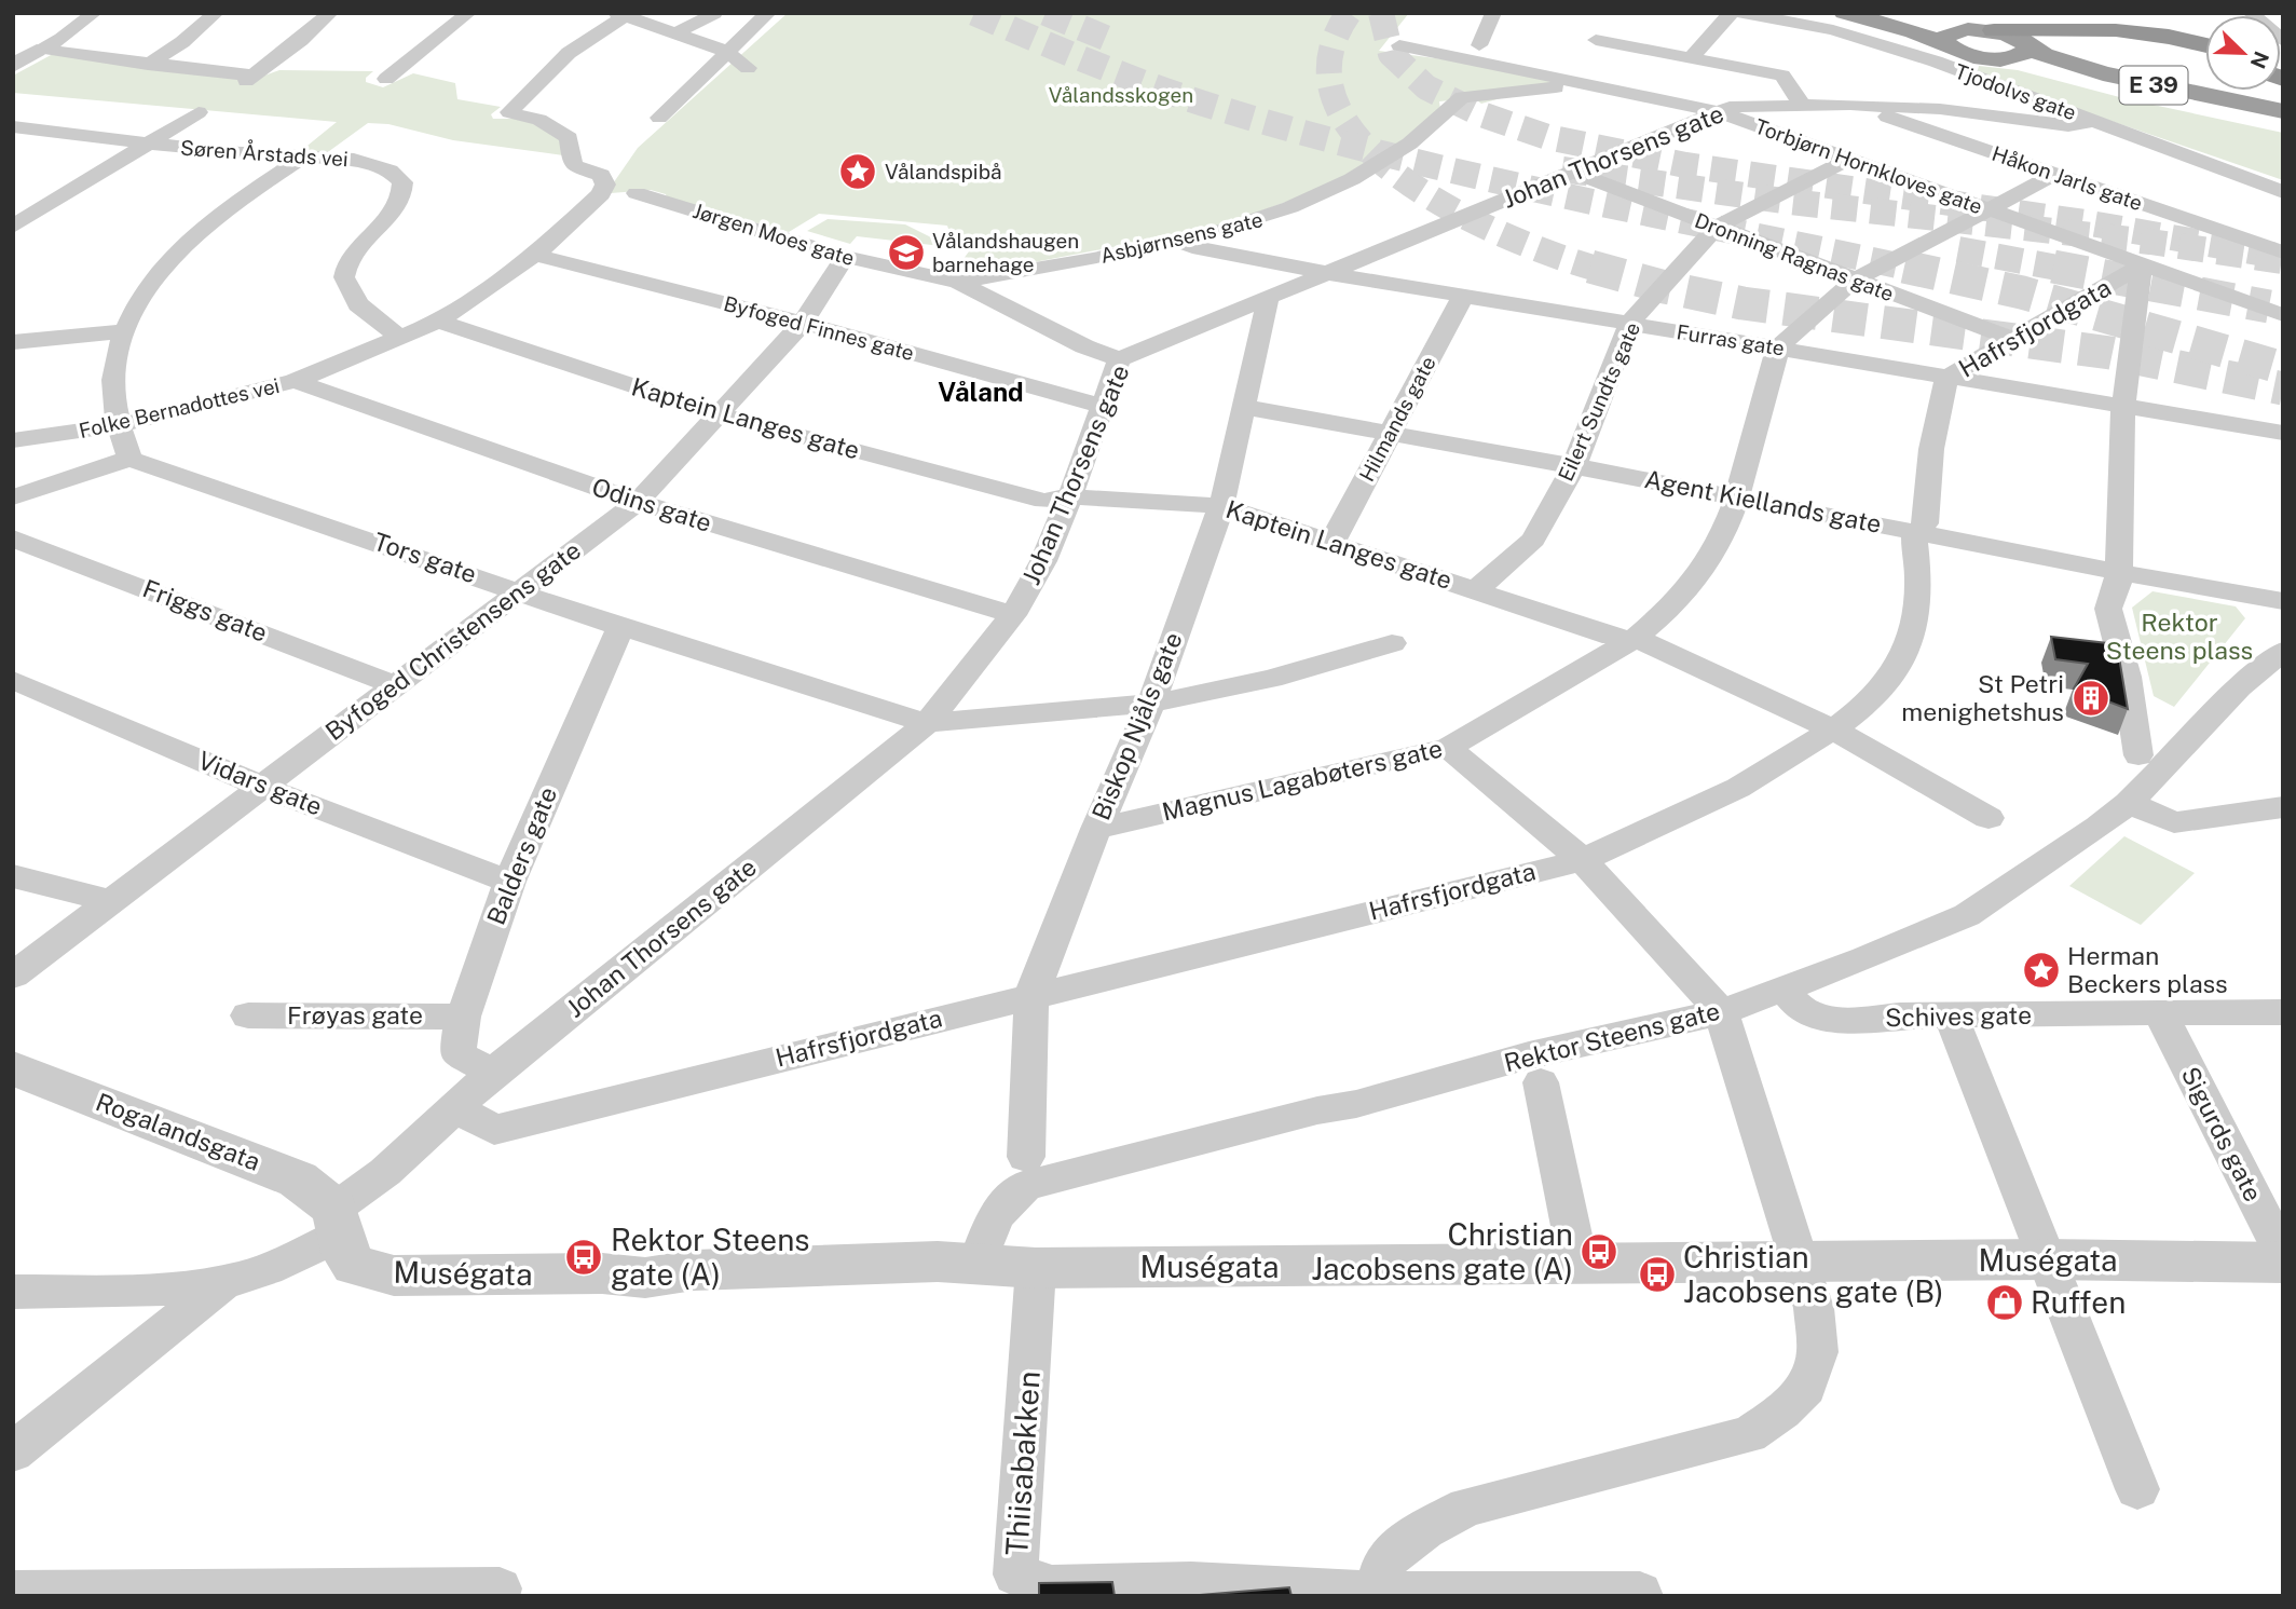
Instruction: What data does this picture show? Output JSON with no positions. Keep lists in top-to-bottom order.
{
  "streets": {
    "highway": ["E 39"],
    "street": [
      "Tjodolvs gate",
      "Søren Årstads vei",
      "Johan Thorsens gate",
      "Torbjørn Hornkloves gate",
      "Håkon Jarls gate",
      "Jørgen Moes gate",
      "Asbjørnsens gate",
      "Dronning Ragnas gate",
      "Byfoged Finnes gate",
      "Hafrsfjordgata",
      "Furras gate",
      "Eilert Sundts gate",
      "Folke Bernadottes vei",
      "Kaptein Langes gate",
      "Hilmands gate",
      "Agent Kiellands gate",
      "Odins gate",
      "Tors gate",
      "Friggs gate",
      "Byfoged Christensens gate",
      "Biskop Njåls gate",
      "Magnus Lagabøters gate",
      "Vidars gate",
      "Balders gate",
      "Frøyas gate",
      "Schives gate",
      "Rektor Steens gate",
      "Rogalandsgata",
      "Sigurds gate",
      "Muségata",
      "Thiisabakken"
    ]
  },
  "crossings": [
    ["Tjodolvs gate", "Johan Thorsens gate"],
    ["Søren Årstads vei", "Folke Bernadottes vei"],
    ["Johan Thorsens gate", "Torbjørn Hornkloves gate"],
    ["Johan Thorsens gate", "Håkon Jarls gate"],
    ["Johan Thorsens gate", "Jørgen Moes gate"],
    ["Johan Thorsens gate", "Dronning Ragnas gate"],
    ["Johan Thorsens gate", "Byfoged Finnes gate"],
    ["Johan Thorsens gate", "Hafrsfjordgata"],
    ["Johan Thorsens gate", "Furras gate"],
    ["Johan Thorsens gate", "Kaptein Langes gate"],
    ["Johan Thorsens gate", "Odins gate"],
    ["Johan Thorsens gate", "Tors gate"],
    ["Johan Thorsens gate", "Biskop Njåls gate"],
    ["Johan Thorsens gate", "Balders gate"],
    ["Johan Thorsens gate", "Rogalandsgata"],
    ["Johan Thorsens gate", "Muségata"],
    ["Torbjørn Hornkloves gate", "Asbjørnsens gate"],
    ["Torbjørn Hornkloves gate", "Hafrsfjordgata"],
    ["Torbjørn Hornkloves gate", "Eilert Sundts gate"],
    ["Jørgen Moes gate", "Asbjørnsens gate"],
    ["Jørgen Moes gate", "Byfoged Christensens gate"],
    ["Asbjørnsens gate", "Furras gate"],
    ["Dronning Ragnas gate", "Hafrsfjordgata"],
    ["Dronning Ragnas gate", "Eilert Sundts gate"],
    ["Byfoged Finnes gate", "Folke Bernadottes vei"],
    ["Byfoged Finnes gate", "Byfoged Christensens gate"],
    ["Hafrsfjordgata", "Furras gate"],
    ["Hafrsfjordgata", "Kaptein Langes gate"],
    ["Hafrsfjordgata", "Agent Kiellands gate"],
    ["Hafrsfjordgata", "Biskop Njåls gate"],
    ["Furras gate", "Eilert Sundts gate"],
    ["Furras gate", "Hilmands gate"],
    ["Furras gate", "Magnus Lagabøters gate"],
    ["Eilert Sundts gate", "Kaptein Langes gate"],
    ["Eilert Sundts gate", "Agent Kiellands gate"],
    ["Folke Bernadottes vei", "Kaptein Langes gate"],
    ["Folke Bernadottes vei", "Odins gate"],
    ["Kaptein Langes gate", "Hilmands gate"],
    ["Kaptein Langes gate", "Byfoged Christensens gate"],
    ["Kaptein Langes gate", "Biskop Njåls gate"],
    ["Kaptein Langes gate", "Magnus Lagabøters gate"],
    ["Hilmands gate", "Agent Kiellands gate"],
    ["Agent Kiellands gate", "Biskop Njåls gate"],
    ["Agent Kiellands gate", "Magnus Lagabøters gate"],
    ["Odins gate", "Byfoged Christensens gate"],
    ["Tors gate", "Byfoged Christensens gate"],
    ["Tors gate", "Balders gate"],
    ["Friggs gate", "Byfoged Christensens gate"],
    ["Byfoged Christensens gate", "Vidars gate"],
    ["Biskop Njåls gate", "Magnus Lagabøters gate"],
    ["Vidars gate", "Balders gate"],
    ["Balders gate", "Frøyas gate"],
    ["Schives gate", "Rektor Steens gate"],
    ["Schives gate", "Sigurds gate"],
    ["Rektor Steens gate", "Muségata"],
    ["Rogalandsgata", "Muségata"],
    ["Muségata", "Thiisabakken"]
  ],
  "districts": ["Våland"],
  "parks": ["Vålandsskogen", "Rektor Steens plass"],
  "places": {
    "place": ["Vålandspibå", "Herman Beckers plass"],
    "school or university": ["Vålandshaugen barnehage"],
    "building": ["St Petri menighetshus"],
    "bus stop": ["Christian Jacobsens gate (A)", "Rektor Steens gate (A)", "Christian Jacobsens gate (B)"],
    "shop": ["Ruffen"]
  },
  "north": "bottom right"
}
